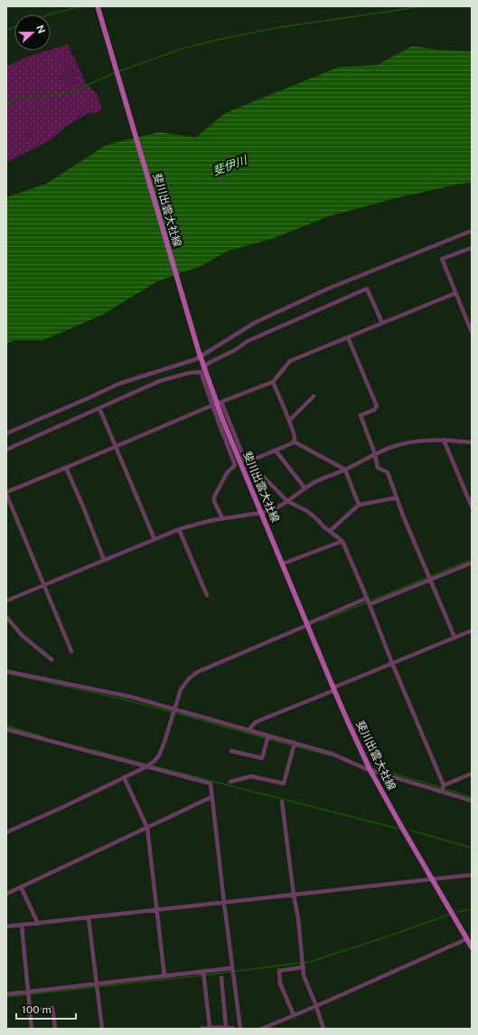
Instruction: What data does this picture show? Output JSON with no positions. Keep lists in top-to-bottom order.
{
  "streets": {
    "main road": ["斐川出雲大社線"]
  },
  "water": ["斐伊川"],
  "scale_bar": "100 m",
  "north": "right"
}
